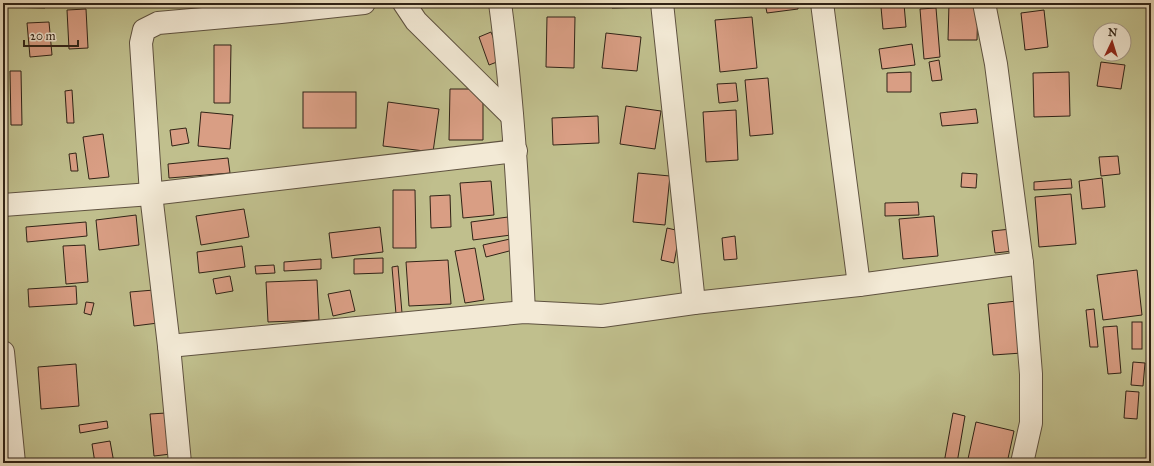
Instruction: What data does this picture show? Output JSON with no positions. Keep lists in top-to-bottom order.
{
  "scale_bar": "20 m",
  "north": "top"
}
